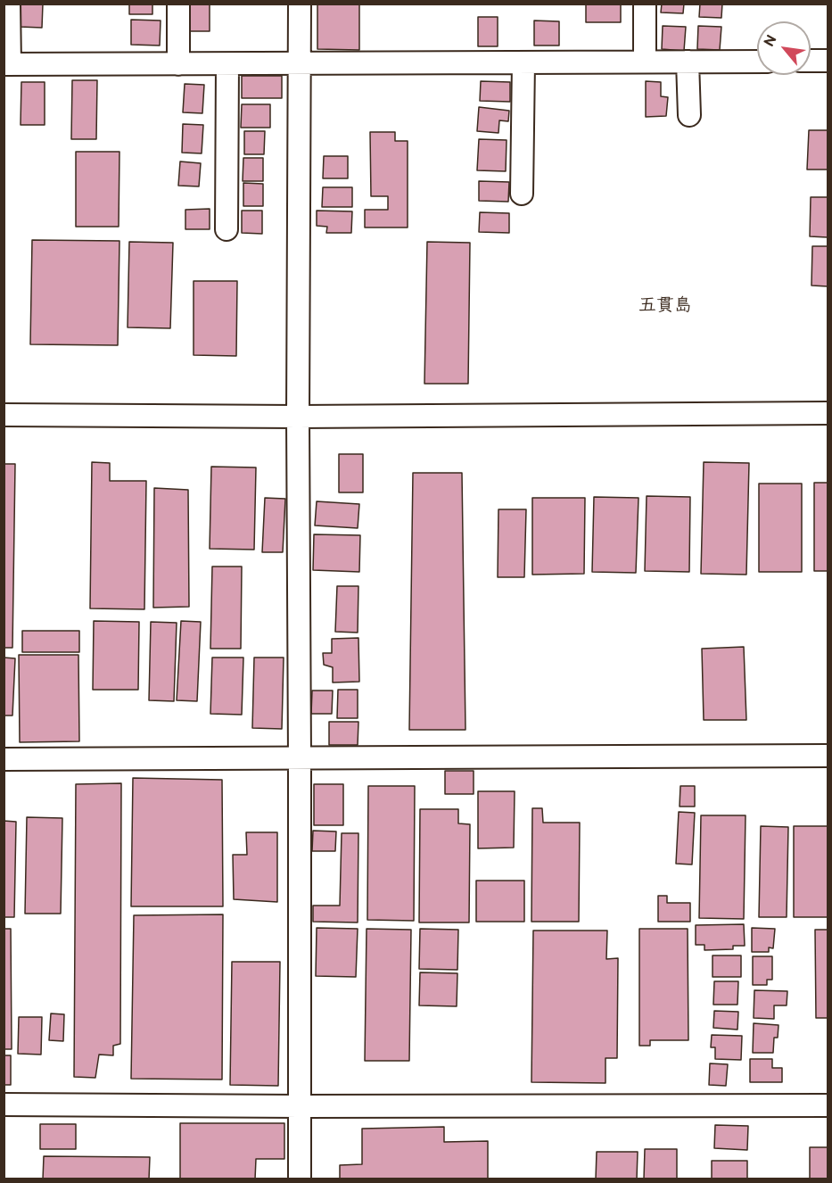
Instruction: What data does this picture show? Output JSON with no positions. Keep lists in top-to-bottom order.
{
  "districts": ["五貫島"],
  "north": "top left"
}
